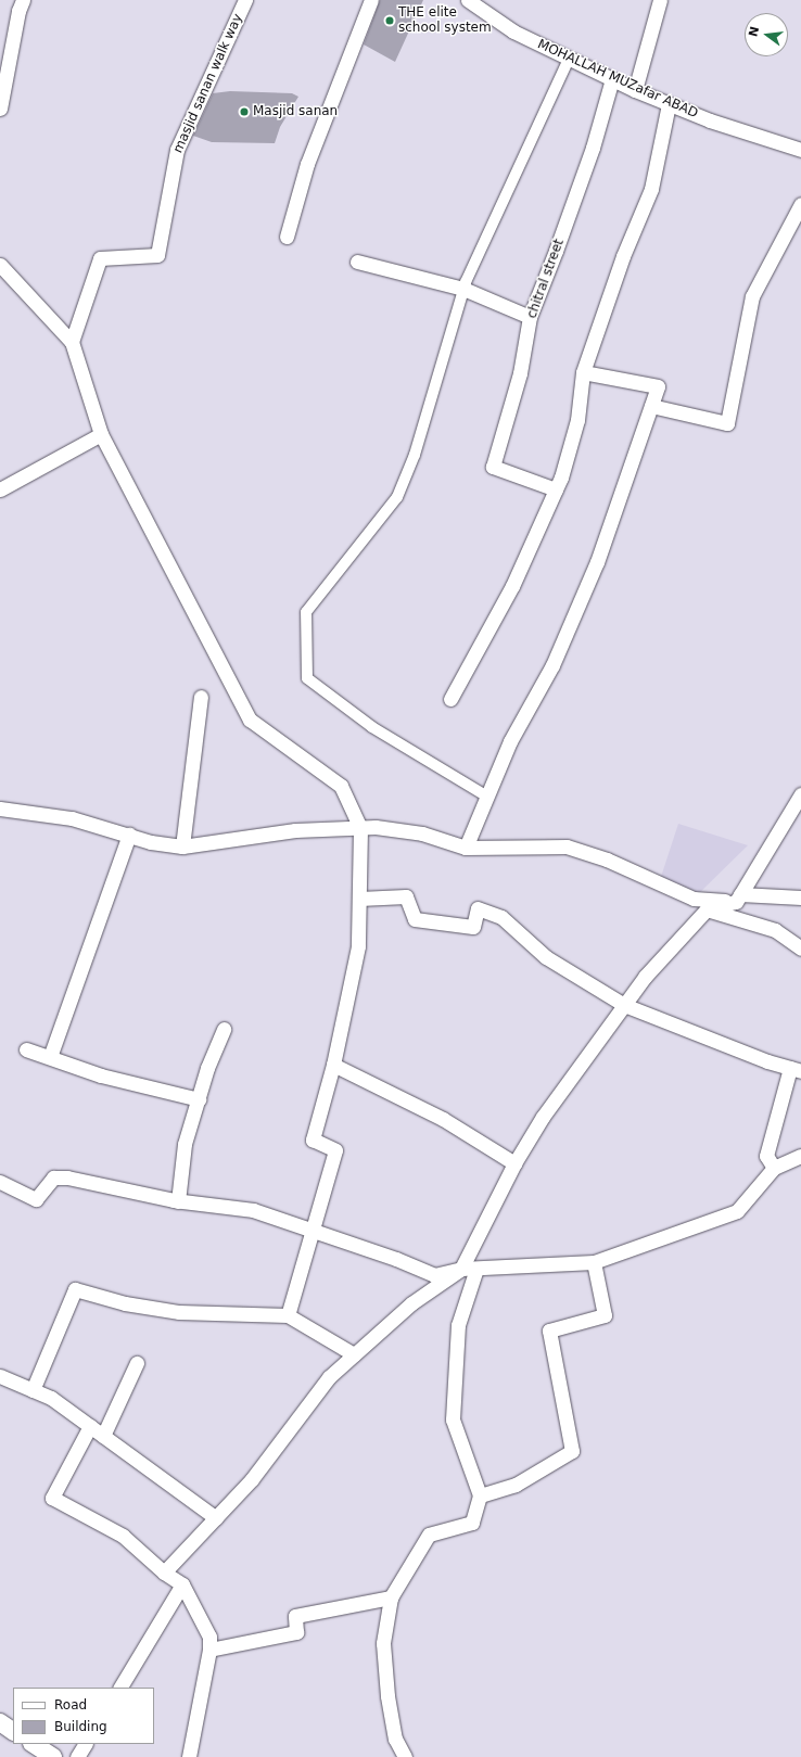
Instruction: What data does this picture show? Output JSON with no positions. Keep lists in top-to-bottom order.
{
  "streets": {
    "street": ["MOHALLAH MUZafar ABAD", "masjid sanan walk way", "chitral street"]
  },
  "crossings": [
    ["MOHALLAH MUZafar ABAD", "chitral street"]
  ],
  "places": ["THE elite school system", "Masjid sanan"],
  "legend": ["Road", "Building"],
  "north": "left"
}
